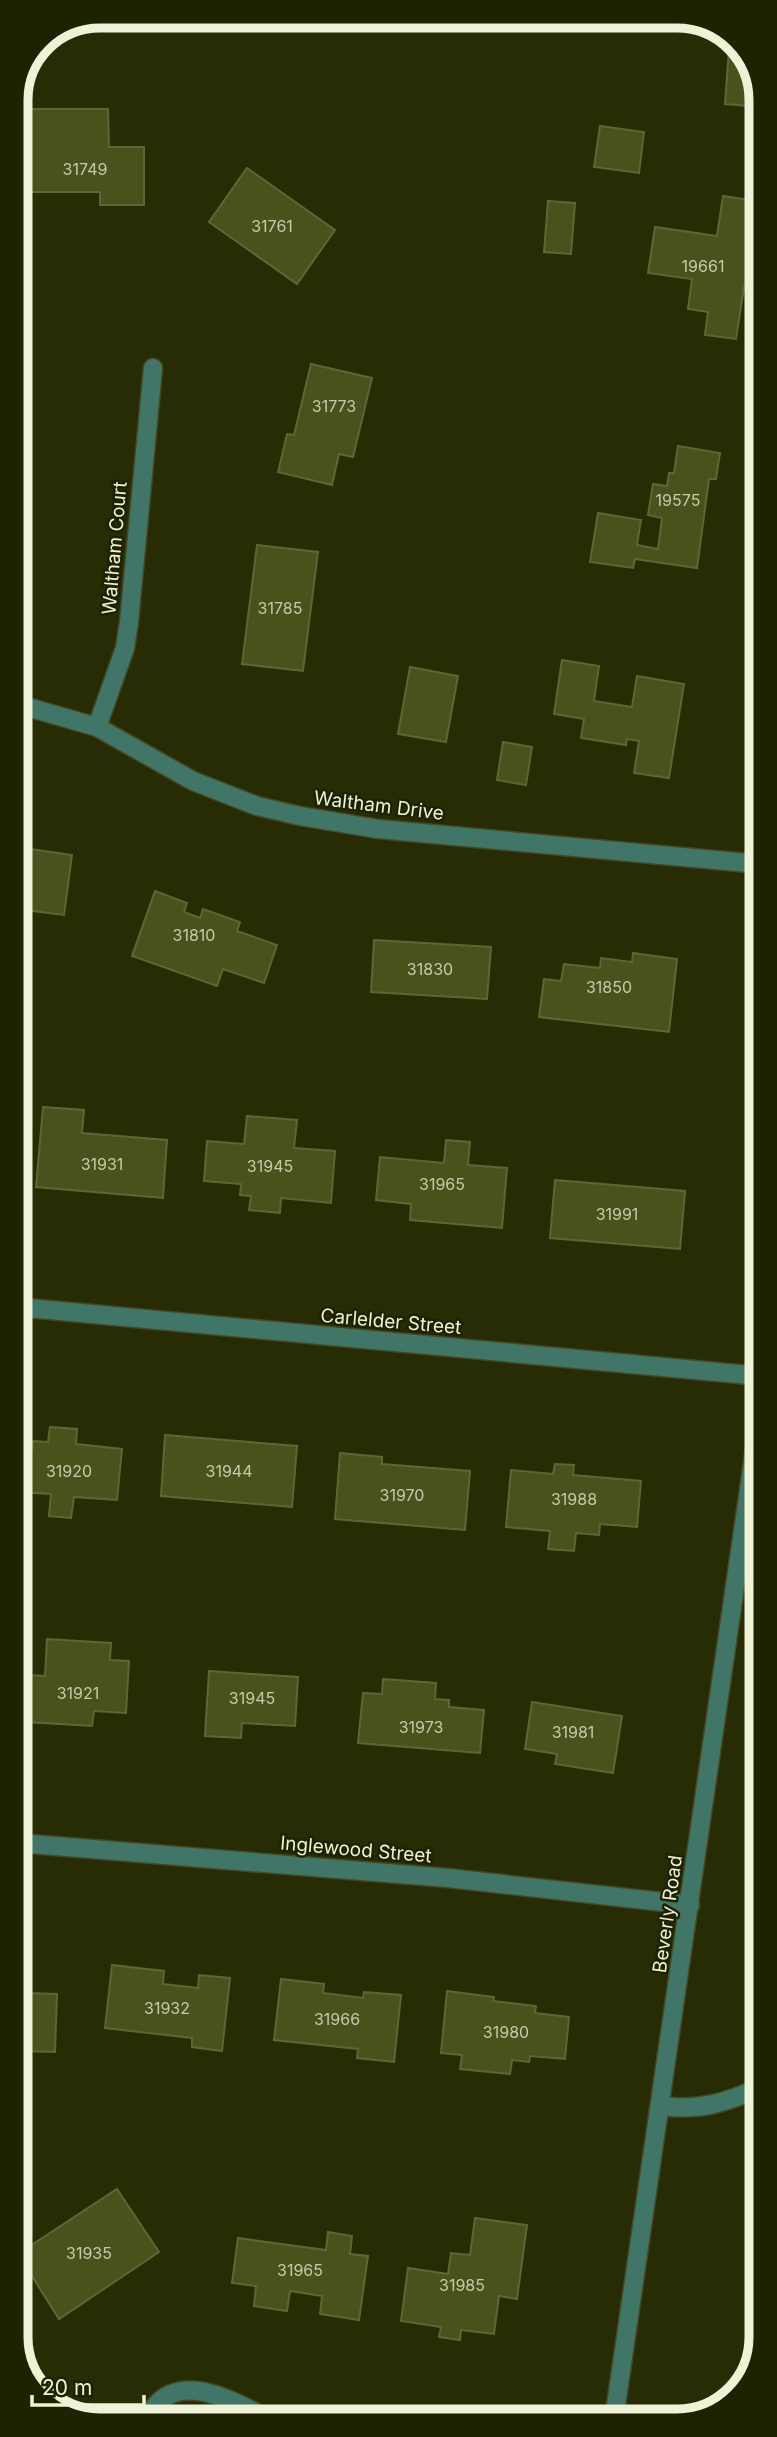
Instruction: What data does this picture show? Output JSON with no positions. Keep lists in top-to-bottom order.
{
  "streets": {
    "street": [
      "Waltham Court",
      "Waltham Drive",
      "Carlelder Street",
      "Inglewood Street",
      "Beverly Road"
    ]
  },
  "crossings": [
    ["Waltham Court", "Waltham Drive"],
    ["Inglewood Street", "Beverly Road"]
  ],
  "house_numbers": [
    "31749",
    "31761",
    "19661",
    "31773",
    "19575",
    "31785",
    "31810",
    "31830",
    "31850",
    "31931",
    "31945",
    "31965",
    "31991",
    "31920",
    "31944",
    "31970",
    "31988",
    "31921",
    "31945",
    "31973",
    "31981",
    "31932",
    "31966",
    "31980",
    "31935",
    "31965",
    "31985"
  ],
  "scale_bar": "20 m"
}
